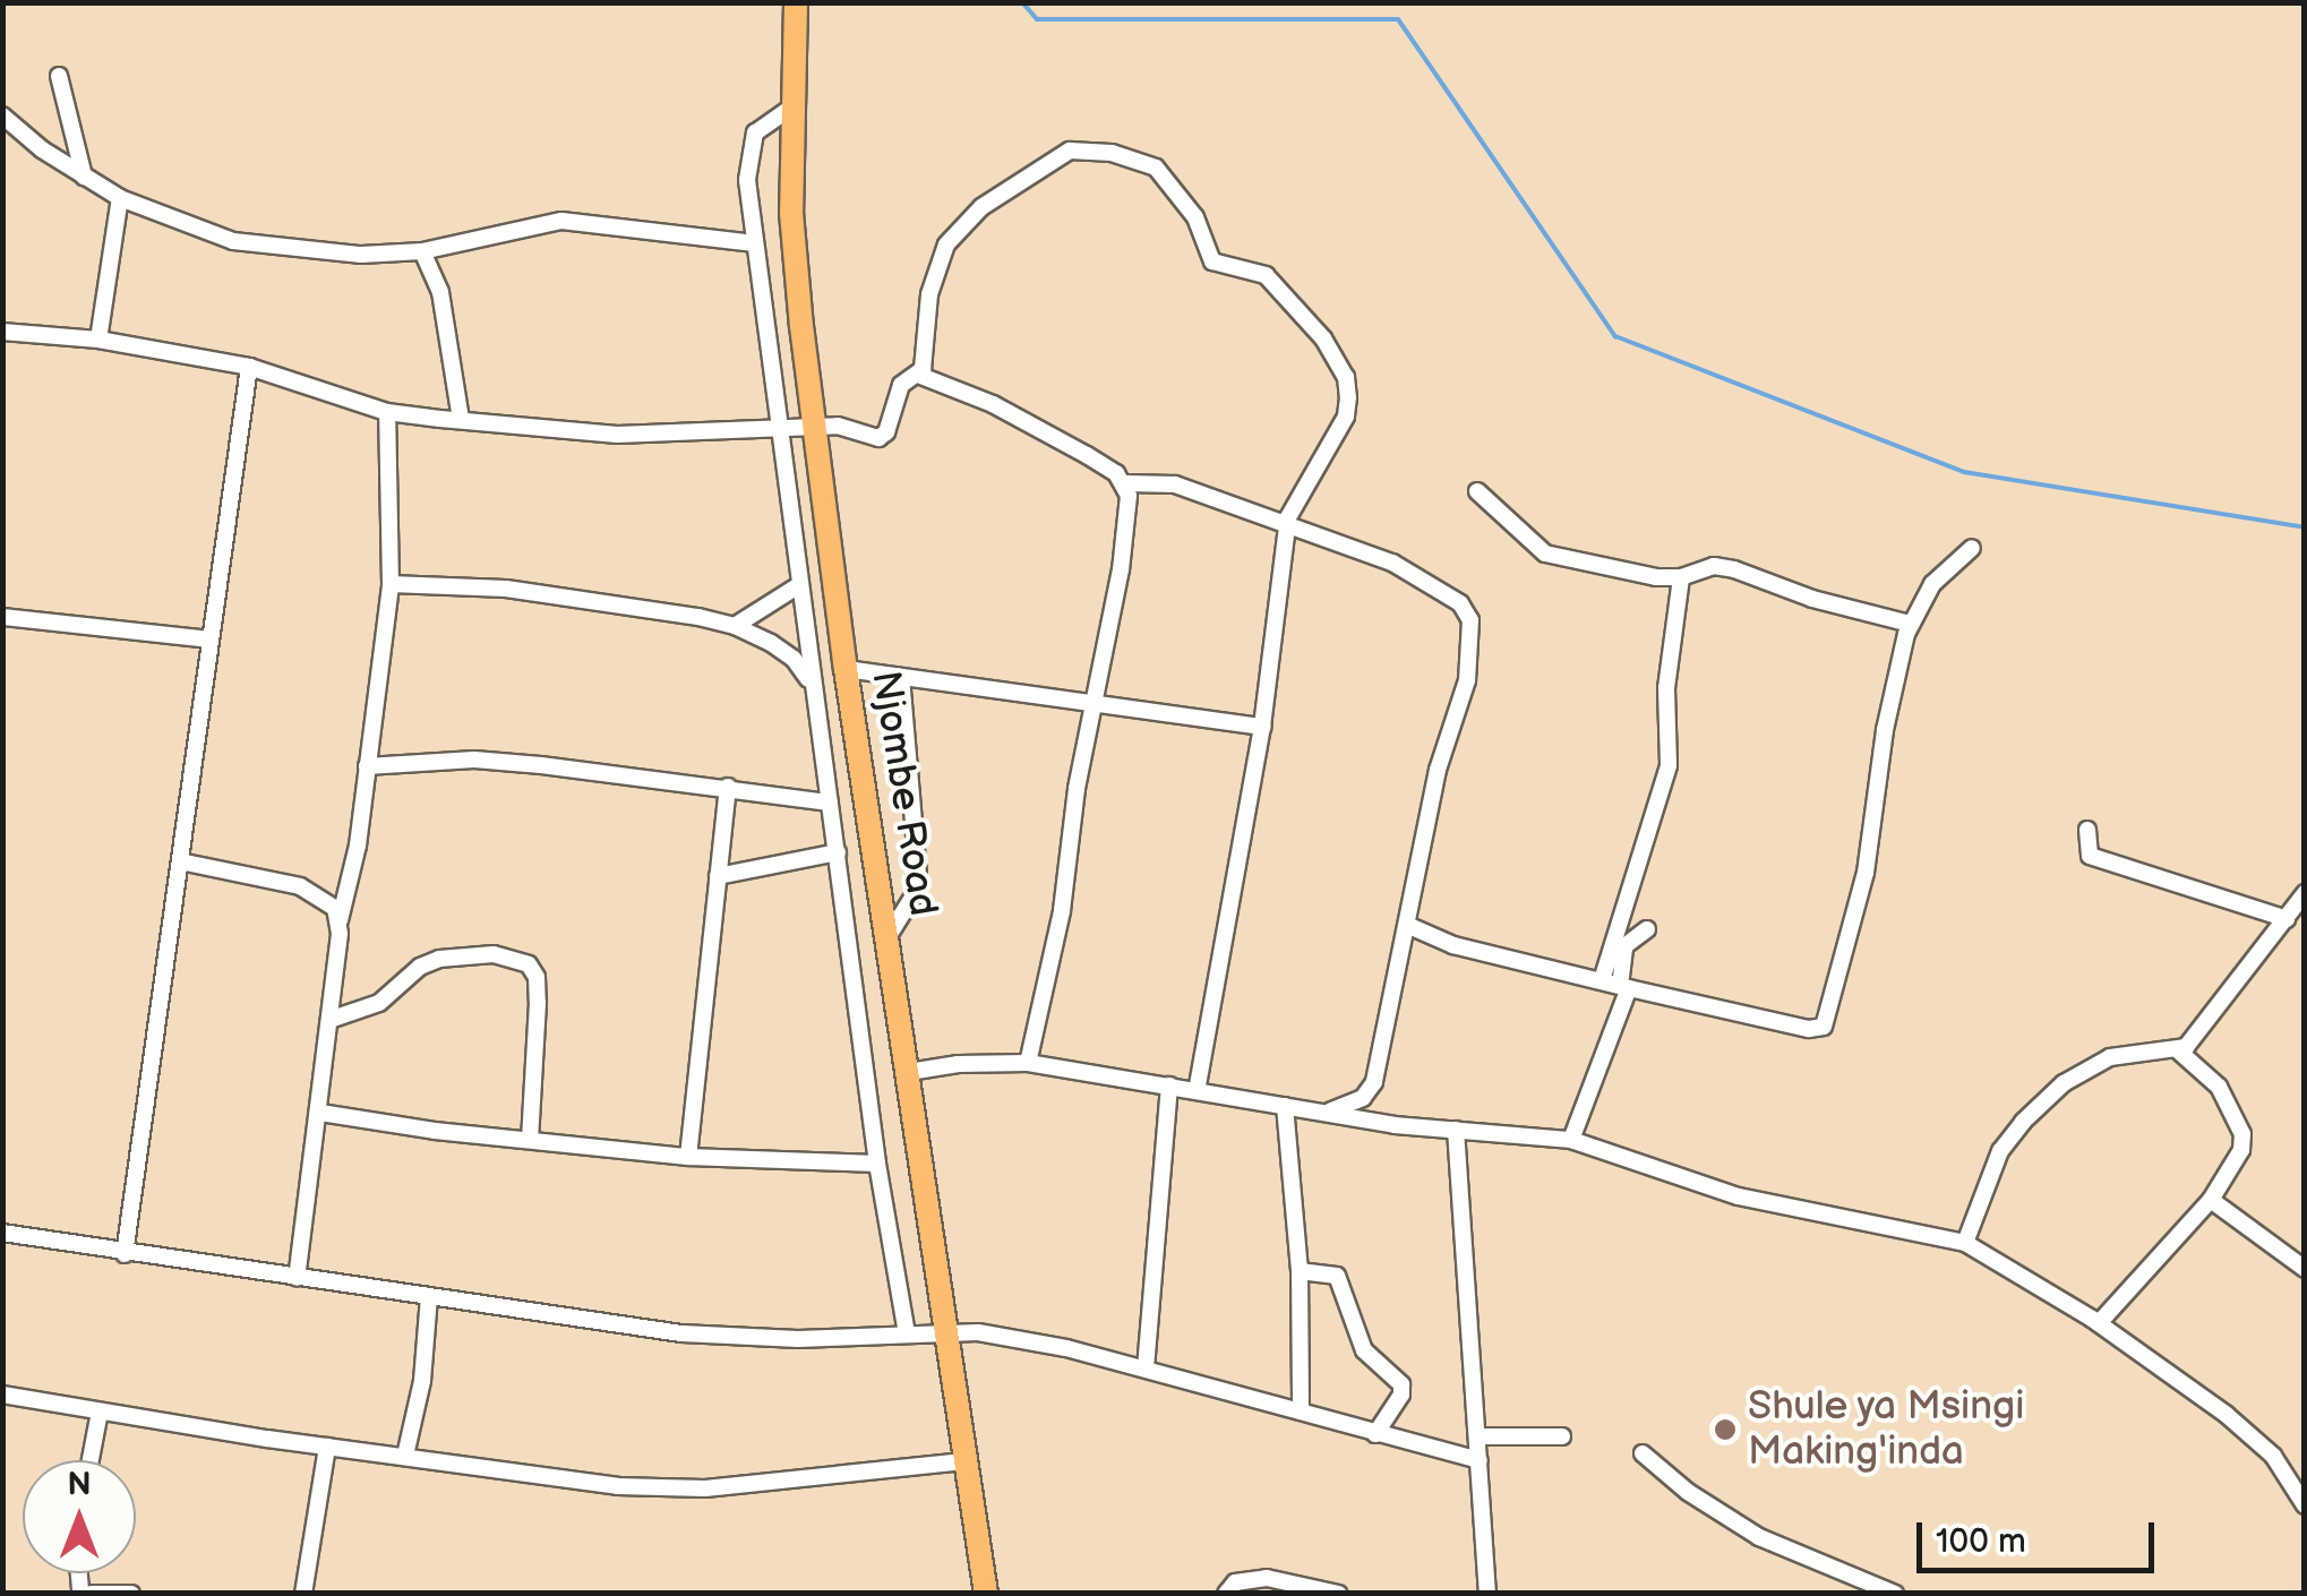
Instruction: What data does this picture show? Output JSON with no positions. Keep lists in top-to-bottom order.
{
  "streets": {
    "highway": ["Njombe Road"]
  },
  "places": ["Shule ya Msingi Making'inda"],
  "scale_bar": "100 m",
  "north": "top"
}
